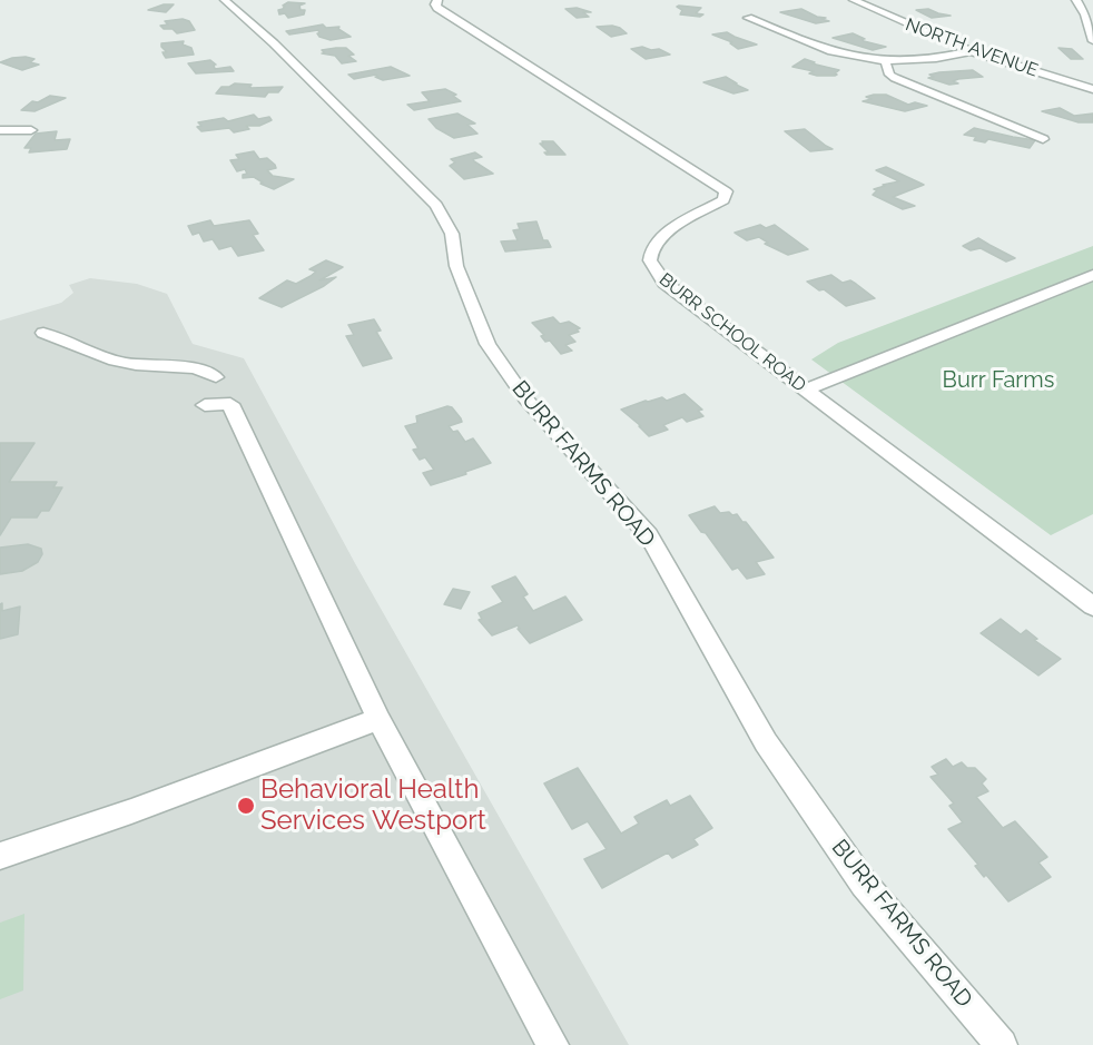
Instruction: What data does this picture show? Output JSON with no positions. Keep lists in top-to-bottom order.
{
  "streets": {
    "street": ["NORTH AVENUE", "BURR SCHOOL ROAD", "BURR FARMS ROAD"]
  },
  "parks": ["Burr Farms"],
  "places": ["Behavioral Health Services Westport"]
}
